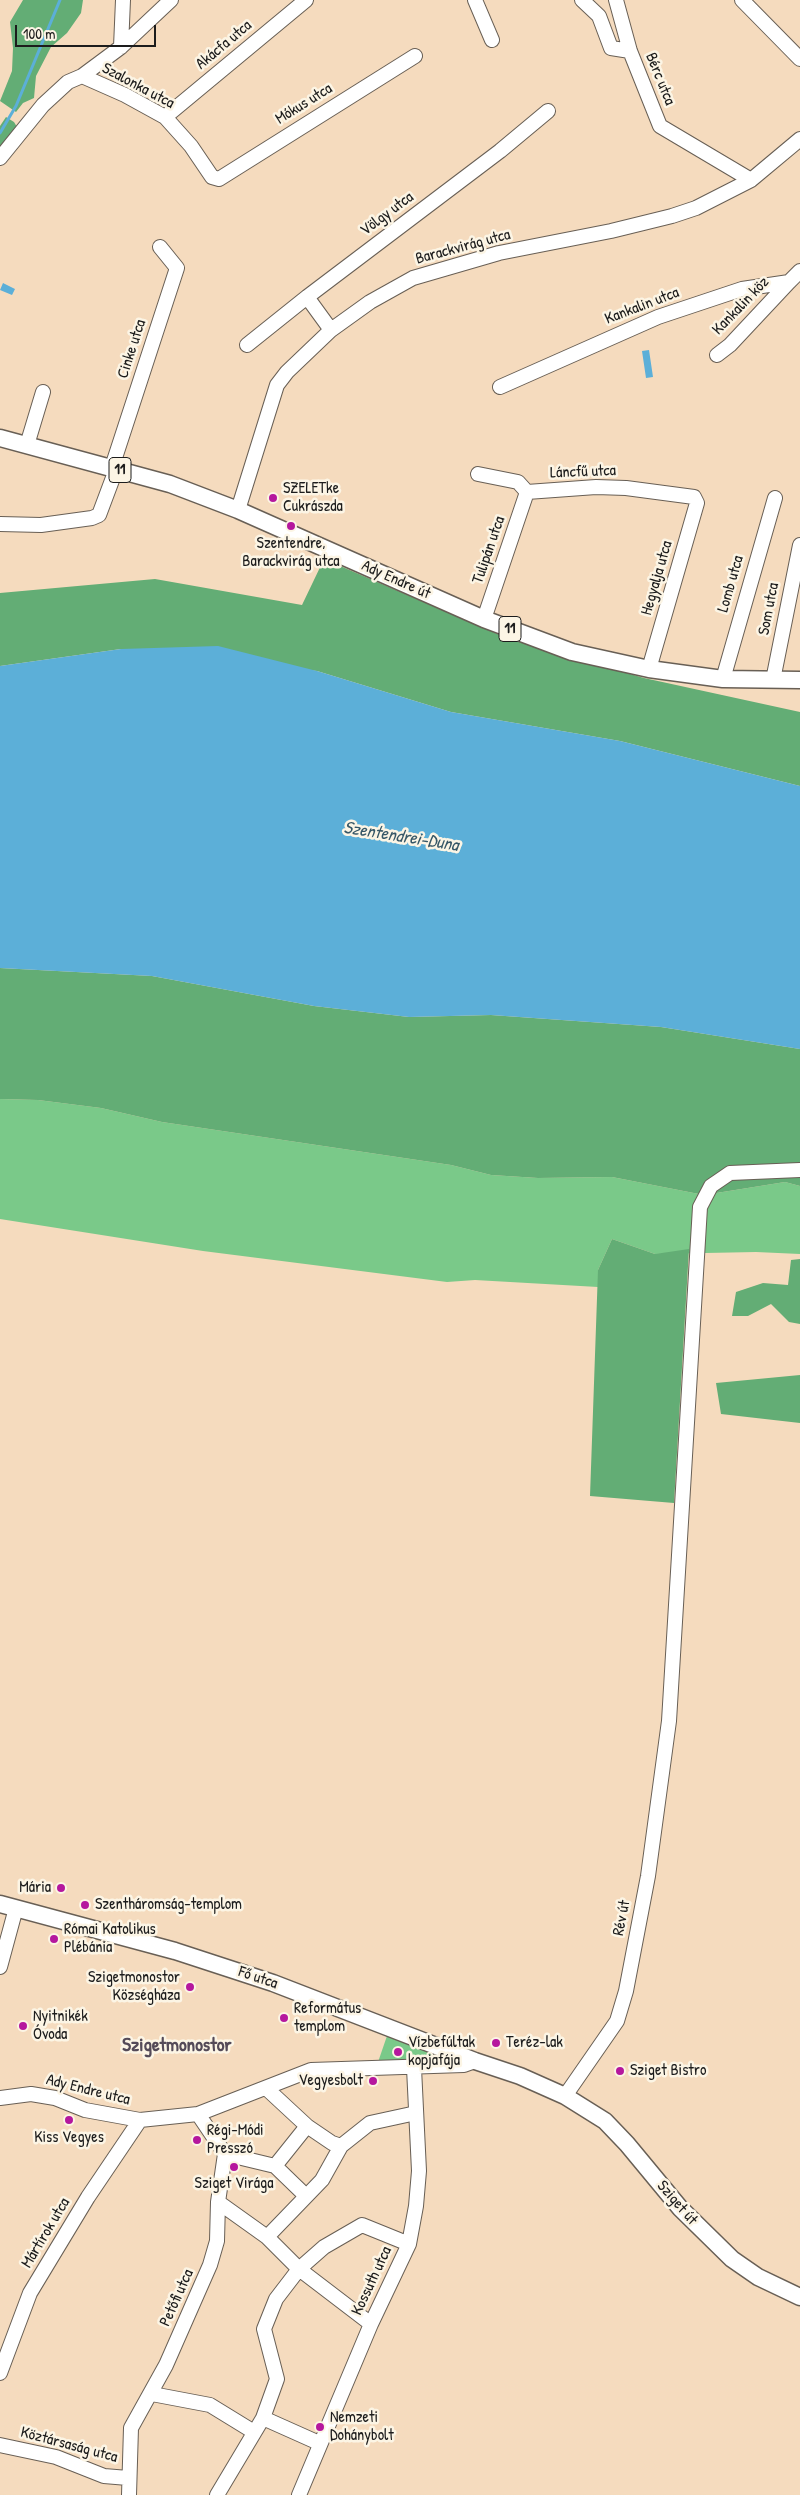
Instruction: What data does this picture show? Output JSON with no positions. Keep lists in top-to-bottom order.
{
  "streets": {
    "main road": [
      "11",
      "Ady Endre út",
      "Fő utca",
      "Sziget út"
    ],
    "street": [
      "Akácfa utca",
      "Bérc utca",
      "Szalonka utca",
      "Mókus utca",
      "Völgy utca",
      "Barackvirág utca",
      "Kankalin utca",
      "Kankalin köz",
      "Cinke utca",
      "Láncfű utca",
      "Tulipán utca",
      "Hegyalja utca",
      "Lomb utca",
      "Som utca",
      "Rév út",
      "Ady Endre utca",
      "Mártírok utca",
      "Kossuth utca",
      "Petőfi utca",
      "Köztársaság utca"
    ]
  },
  "crossings": [
    ["Akácfa utca", "Szalonka utca"],
    ["Bérc utca", "Barackvirág utca"],
    ["Szalonka utca", "Mókus utca"],
    ["Barackvirág utca", "Ady Endre út"],
    ["Kankalin utca", "Kankalin köz"],
    ["Cinke utca", "Ady Endre út"],
    ["Láncfű utca", "Tulipán utca"],
    ["Láncfű utca", "Hegyalja utca"],
    ["Tulipán utca", "Ady Endre út"],
    ["Hegyalja utca", "Ady Endre út"],
    ["Ady Endre út", "Lomb utca"],
    ["Ady Endre út", "Som utca"],
    ["Rév út", "Fő utca"],
    ["Rév út", "Sziget út"],
    ["Fő utca", "Ady Endre utca"],
    ["Fő utca", "Sziget út"],
    ["Ady Endre utca", "Mártírok utca"],
    ["Ady Endre utca", "Kossuth utca"],
    ["Petőfi utca", "Köztársaság utca"]
  ],
  "districts": ["Szigetmonostor"],
  "water": ["Szentendrei-Duna"],
  "places": [
    "SZELETke Cukrászda",
    "Szentendre, Barackvirág utca",
    "Mária",
    "Szentháromság-templom",
    "Római Katolikus Plébánia",
    "Szigetmonostor Községháza",
    "Református templom",
    "Nyitnikék Óvoda",
    "Teréz-lak",
    "Vízbefúltak kopjafája",
    "Sziget Bistro",
    "Vegyesbolt",
    "Kiss Vegyes",
    "Régi-Módi Presszó",
    "Sziget Virága",
    "Nemzeti Dohánybolt"
  ],
  "scale_bar": "100 m"
}
